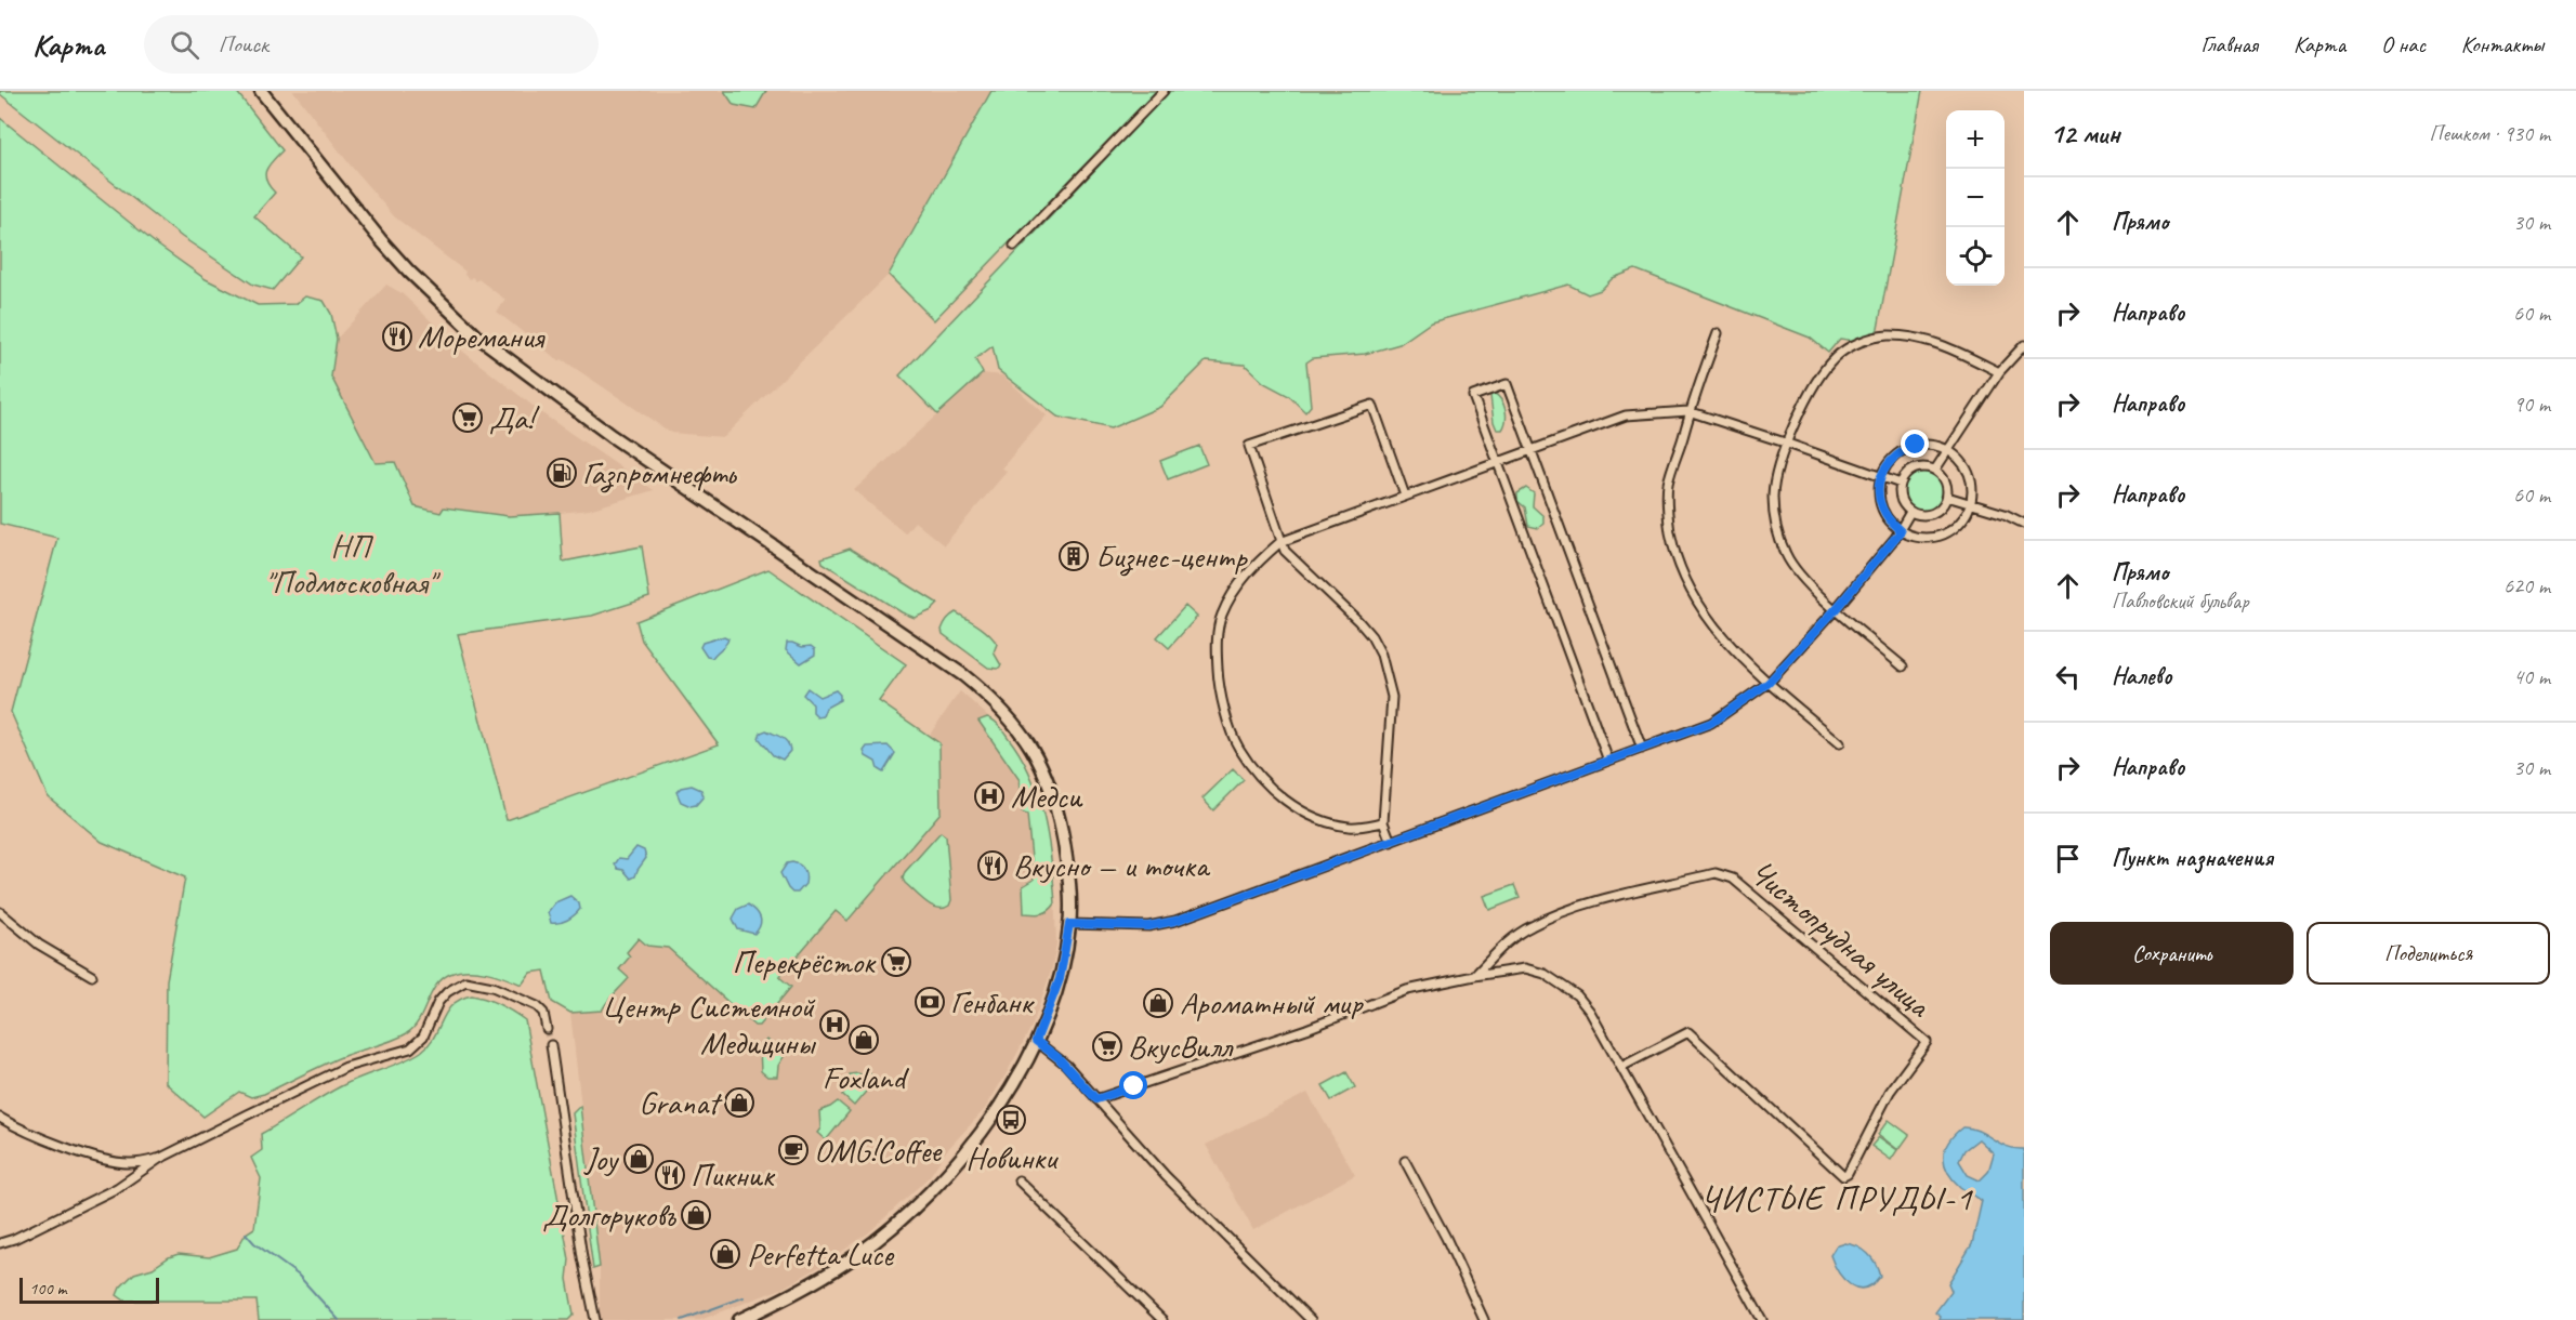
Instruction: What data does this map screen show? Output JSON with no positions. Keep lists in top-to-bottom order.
{
  "streets": {
    "street": ["Чистопрудная улица"]
  },
  "districts": ["ЧИСТЫЕ ПРУДЫ-1"],
  "parks": ["НП \"Подмосковная\""],
  "places": {
    "restaurant": ["Моремания", "Вкусно — и точка", "Пикник"],
    "supermarket": ["Да!", "Перекрёсток", "ВкусВилл"],
    "fuel station": ["Газпромнефть"],
    "building": ["Бизнес-центр"],
    "hospital": ["Медси", "Центр Системной Медицины"],
    "bank": ["Генбанк"],
    "shop": [
      "Ароматный мир",
      "Foxland",
      "Granat",
      "Joy",
      "Долгоруковъ",
      "Perfetta Luce"
    ],
    "bus stop": ["Новинки"],
    "cafe": ["OMG!Coffee"]
  },
  "scale_bar": "100 m",
  "page": {
    "header": "Карта",
    "search": "Поиск",
    "nav": [
      "Главная",
      "Карта",
      "О нас",
      "Контакты"
    ],
    "heading": ["12 мин", "Пешком · 930 m"],
    "map_buttons": ["+", "−"],
    "list": [
      ["Прямо", "30 m"],
      ["Направо", "60 m"],
      ["Направо", "90 m"],
      ["Направо", "60 m"],
      ["Прямо", "Павловский бульвар", "620 m"],
      ["Налево", "40 m"],
      ["Направо", "30 m"],
      "Пункт назначения"
    ],
    "buttons": ["Сохранить", "Поделиться"],
    "scale": "100 m"
  }
}
